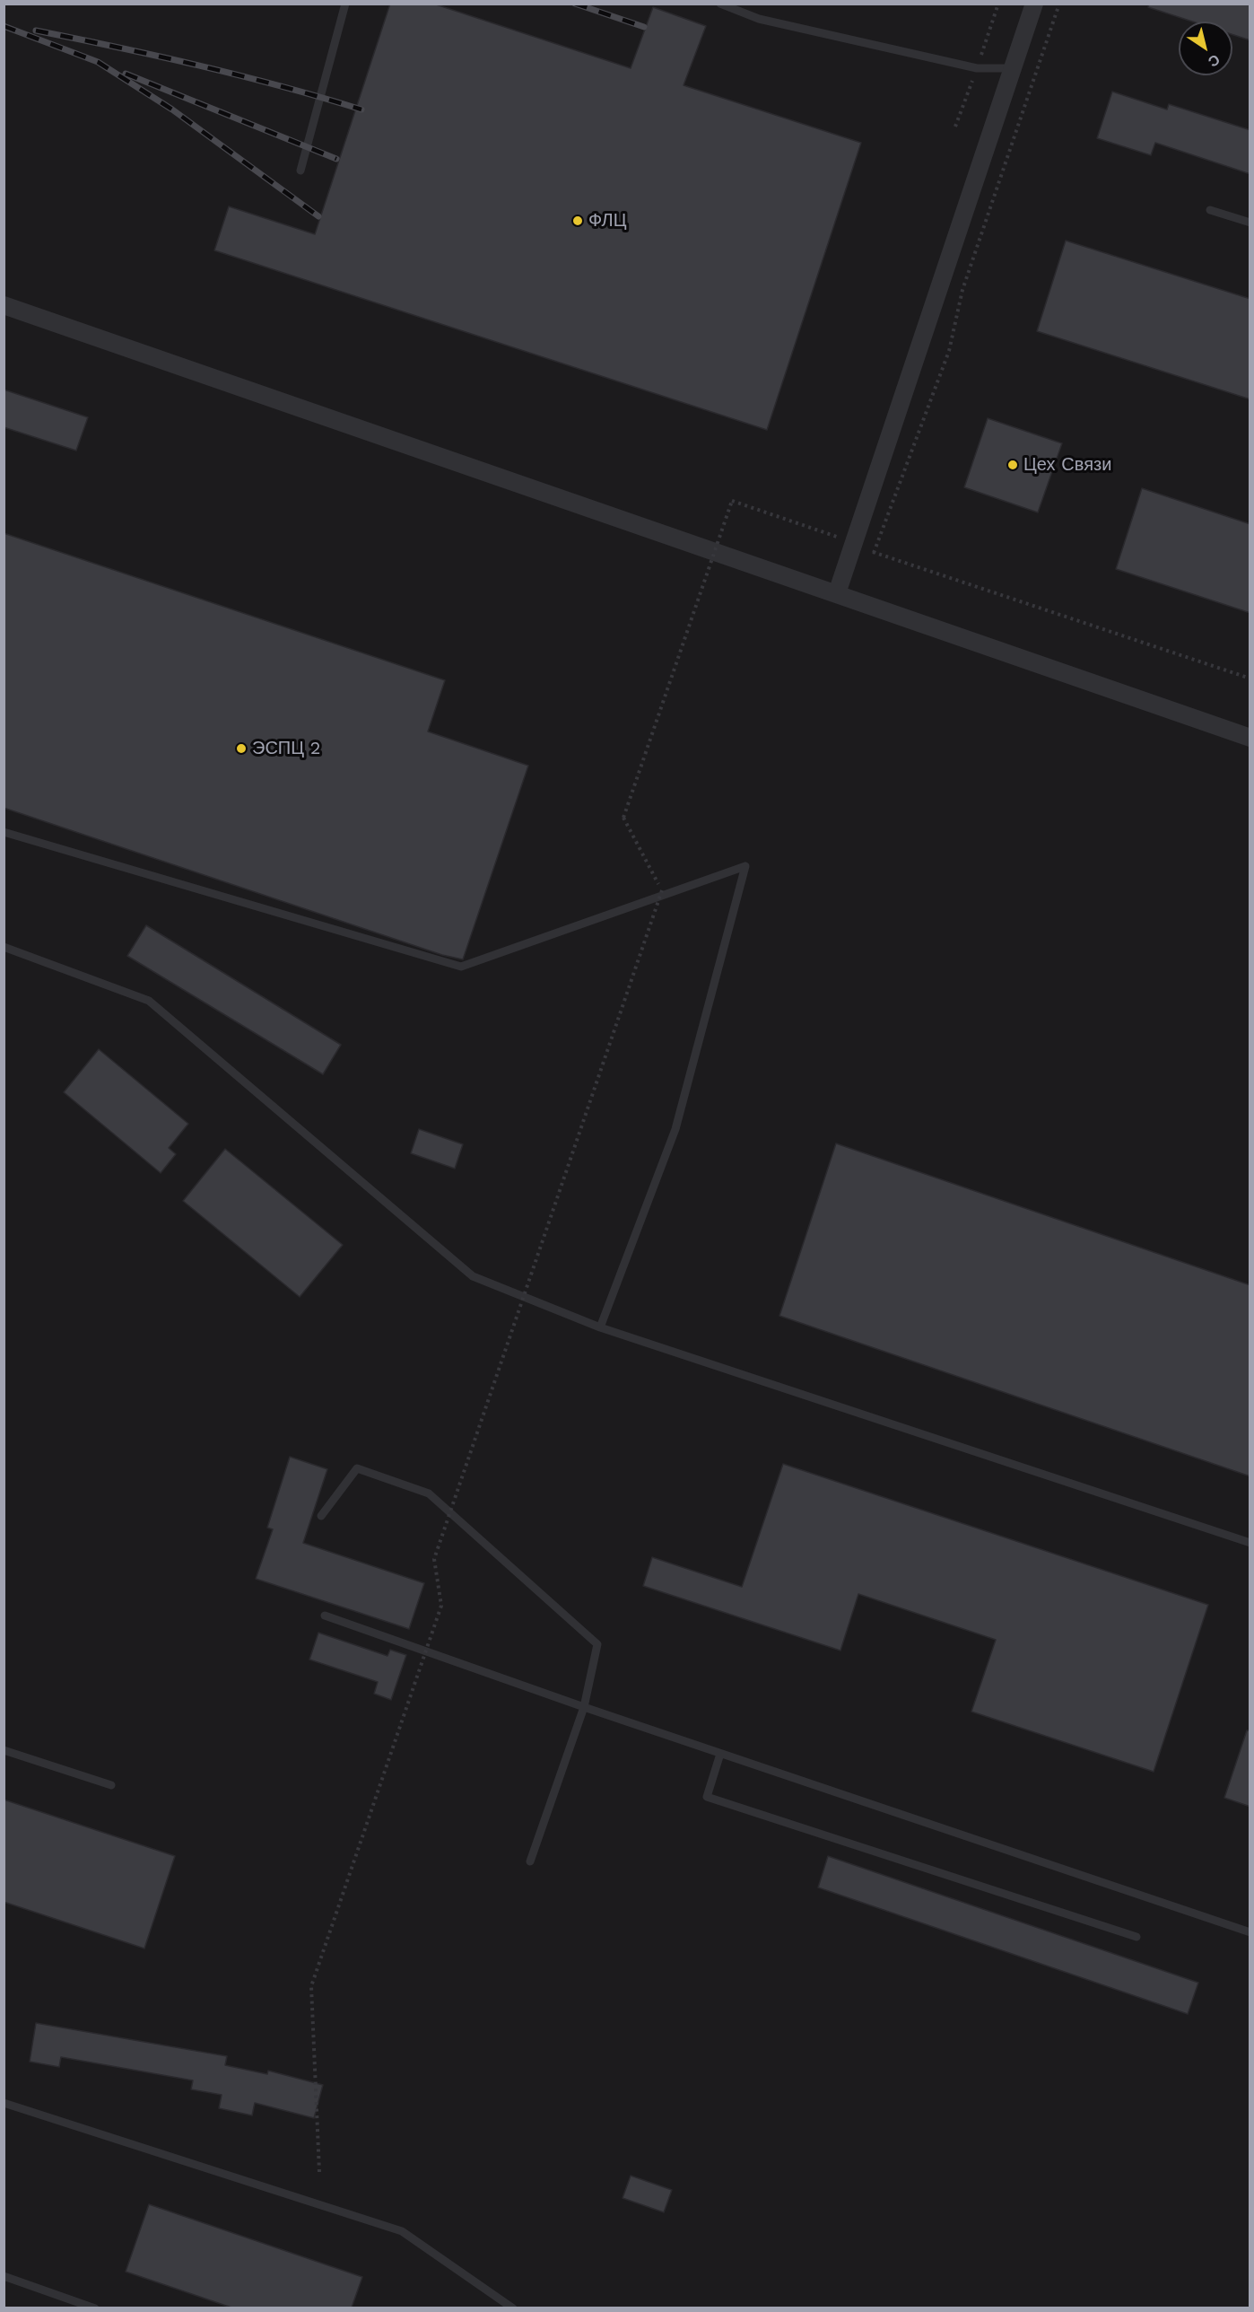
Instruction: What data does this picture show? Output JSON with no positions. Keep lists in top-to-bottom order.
{
  "places": ["ФЛЦ", "Цех Связи", "ЭСПЦ 2"],
  "north": "bottom right"
}
